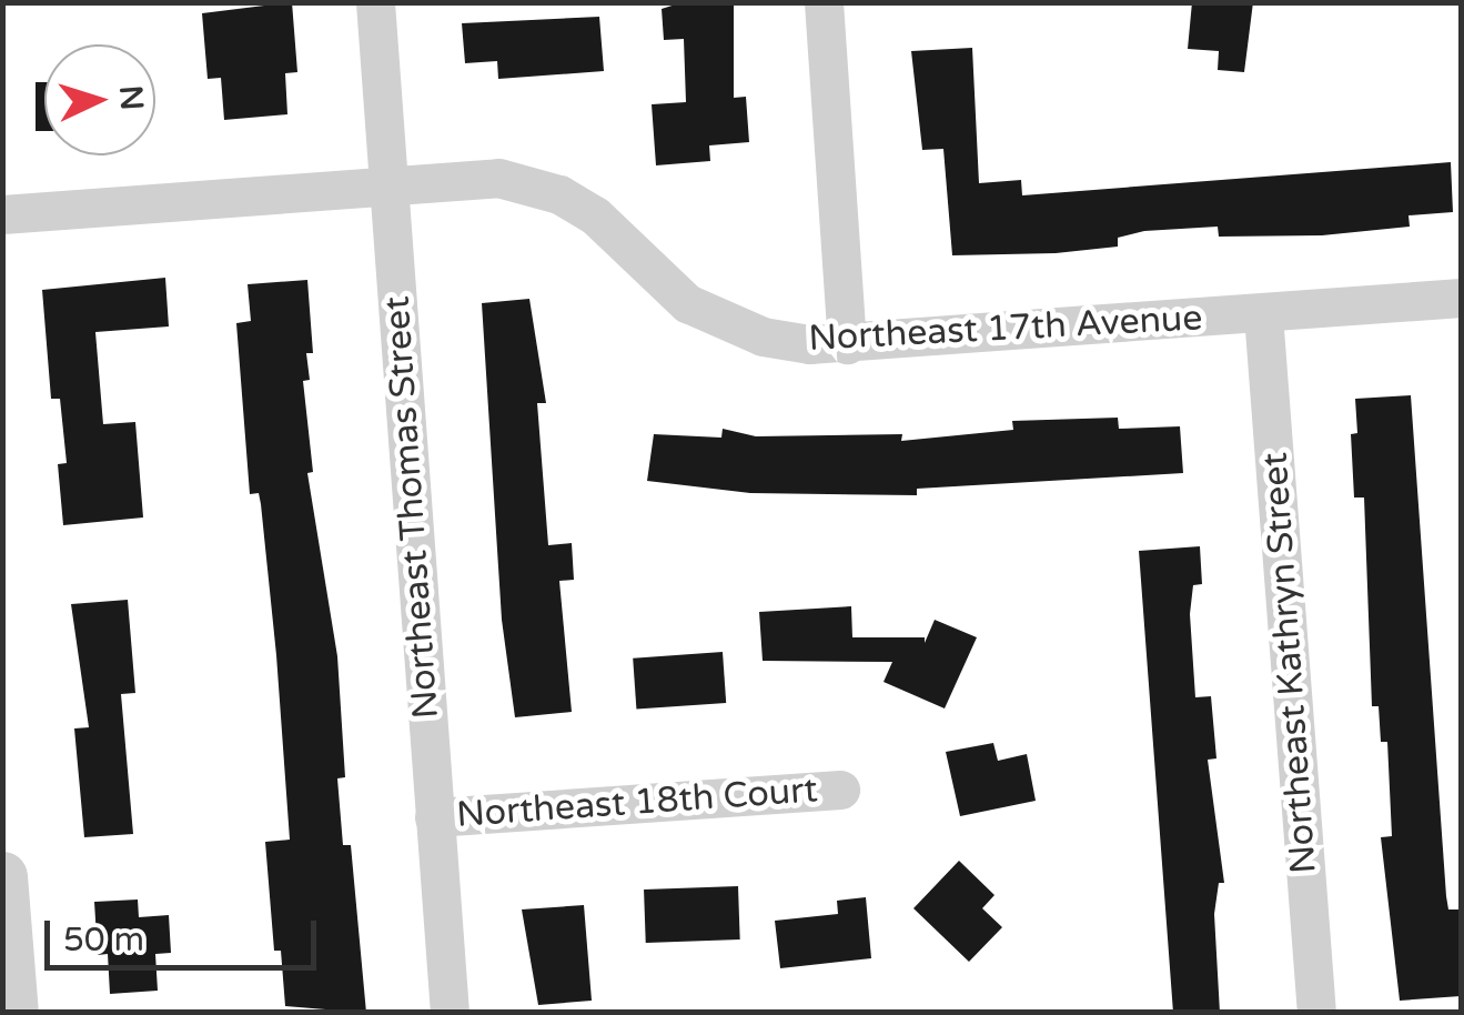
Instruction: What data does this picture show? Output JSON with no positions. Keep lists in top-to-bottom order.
{
  "streets": {
    "street": [
      "Northeast 17th Avenue",
      "Northeast Thomas Street",
      "Northeast Kathryn Street",
      "Northeast 18th Court"
    ]
  },
  "crossings": [
    ["Northeast 17th Avenue", "Northeast Thomas Street"],
    ["Northeast 17th Avenue", "Northeast Kathryn Street"],
    ["Northeast Thomas Street", "Northeast 18th Court"]
  ],
  "scale_bar": "50 m",
  "north": "right"
}
